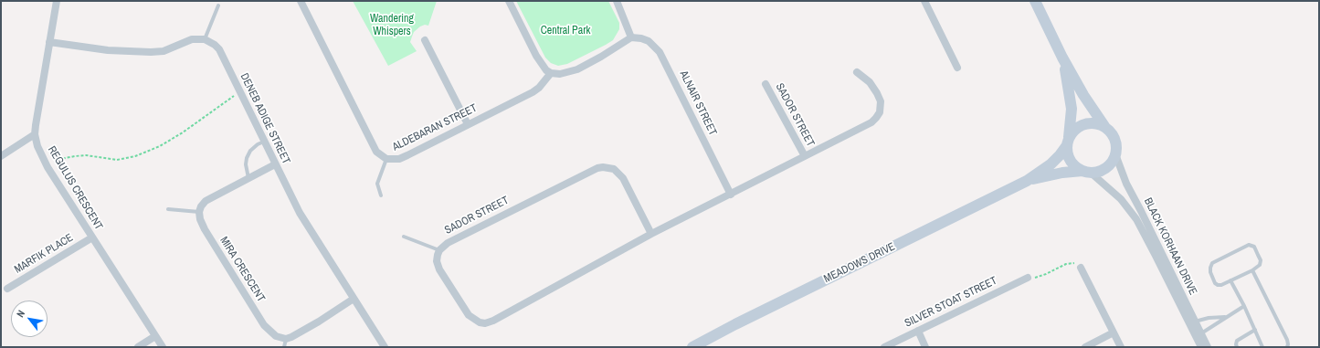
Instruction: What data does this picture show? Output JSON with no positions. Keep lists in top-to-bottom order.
{
  "streets": {
    "street": [
      "ALNAIR STREET",
      "SADOR STREET",
      "DENEB ADIGE STREET",
      "ALDEBARAN STREET",
      "REGULUS CRESCENT",
      "BLACK KORHAAN DRIVE",
      "MARFIK PLACE",
      "MEADOWS DRIVE",
      "MIRA CRESCENT",
      "SILVER STOAT STREET"
    ]
  },
  "crossings": [
    ["ALNAIR STREET", "SADOR STREET"],
    ["REGULUS CRESCENT", "MARFIK PLACE"],
    ["BLACK KORHAAN DRIVE", "MEADOWS DRIVE"]
  ],
  "parks": ["Wandering Whispers", "Central Park"],
  "north": "top left"
}
